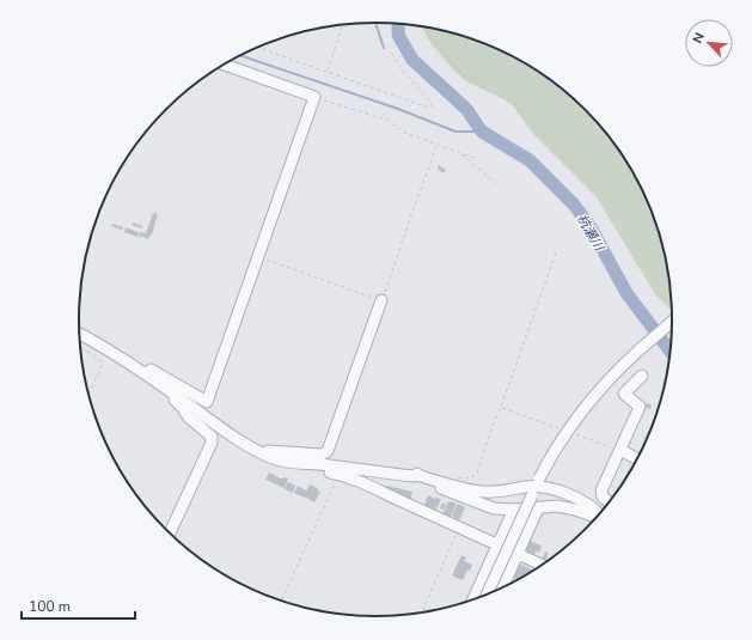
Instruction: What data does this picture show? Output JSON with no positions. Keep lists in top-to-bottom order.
{
  "water": ["杭瀬川"],
  "scale_bar": "100 m",
  "north": "top left"
}
